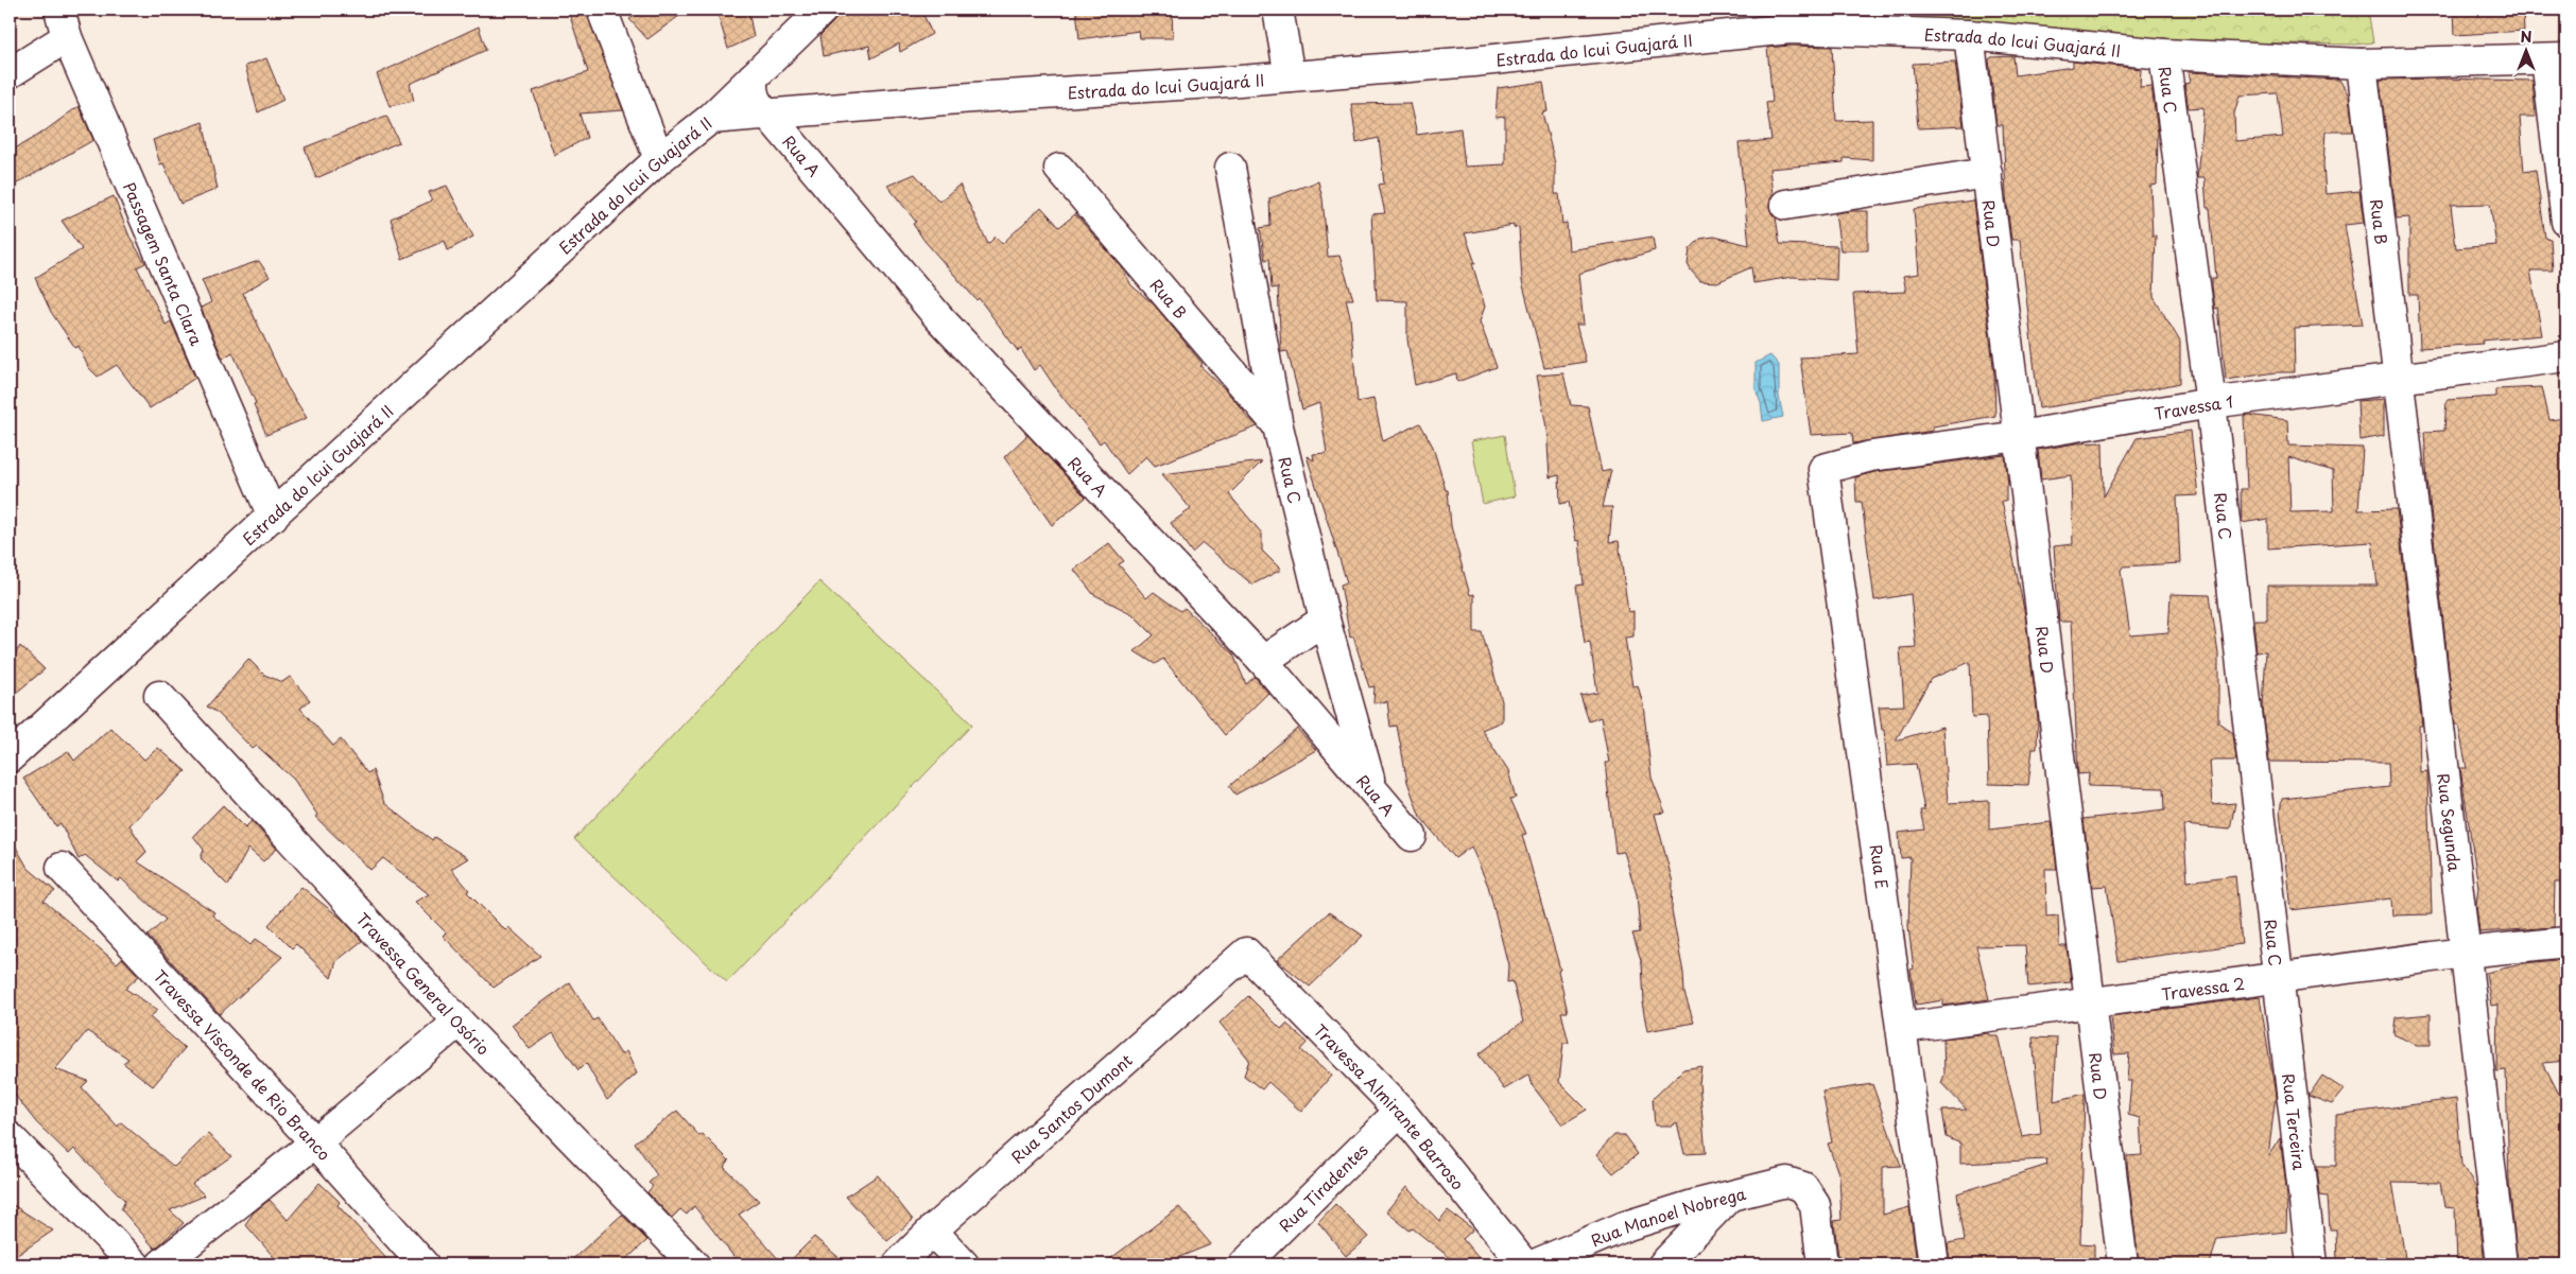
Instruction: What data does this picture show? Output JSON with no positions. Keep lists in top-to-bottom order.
{
  "streets": {
    "street": [
      "Estrada do Icui Guajará II",
      "Rua C",
      "Rua A",
      "Rua B",
      "Rua D",
      "Passagem Santa Clara",
      "Travessa 1",
      "Rua Segunda",
      "Rua E",
      "Travessa General Osório",
      "Travessa 2",
      "Travessa Visconde de Rio Branco",
      "Travessa Almirante Barroso",
      "Rua Santos Dumont",
      "Rua Terceira",
      "Rua Tiradentes",
      "Rua Manoel Nobrega"
    ]
  },
  "crossings": [
    ["Estrada do Icui Guajará II", "Rua C"],
    ["Estrada do Icui Guajará II", "Rua A"],
    ["Estrada do Icui Guajará II", "Rua B"],
    ["Estrada do Icui Guajará II", "Rua D"],
    ["Estrada do Icui Guajará II", "Passagem Santa Clara"],
    ["Rua C", "Rua A"],
    ["Rua C", "Rua B"],
    ["Rua C", "Travessa 1"],
    ["Rua C", "Travessa 2"],
    ["Rua C", "Rua Terceira"],
    ["Rua B", "Travessa 1"],
    ["Rua B", "Rua Segunda"],
    ["Rua D", "Travessa 1"],
    ["Rua D", "Travessa 2"],
    ["Travessa 1", "Rua Segunda"],
    ["Travessa 1", "Rua E"],
    ["Rua Segunda", "Travessa 2"],
    ["Rua E", "Travessa 2"],
    ["Travessa 2", "Rua Terceira"],
    ["Travessa Almirante Barroso", "Rua Santos Dumont"],
    ["Travessa Almirante Barroso", "Rua Tiradentes"]
  ],
  "north": "top"
}
